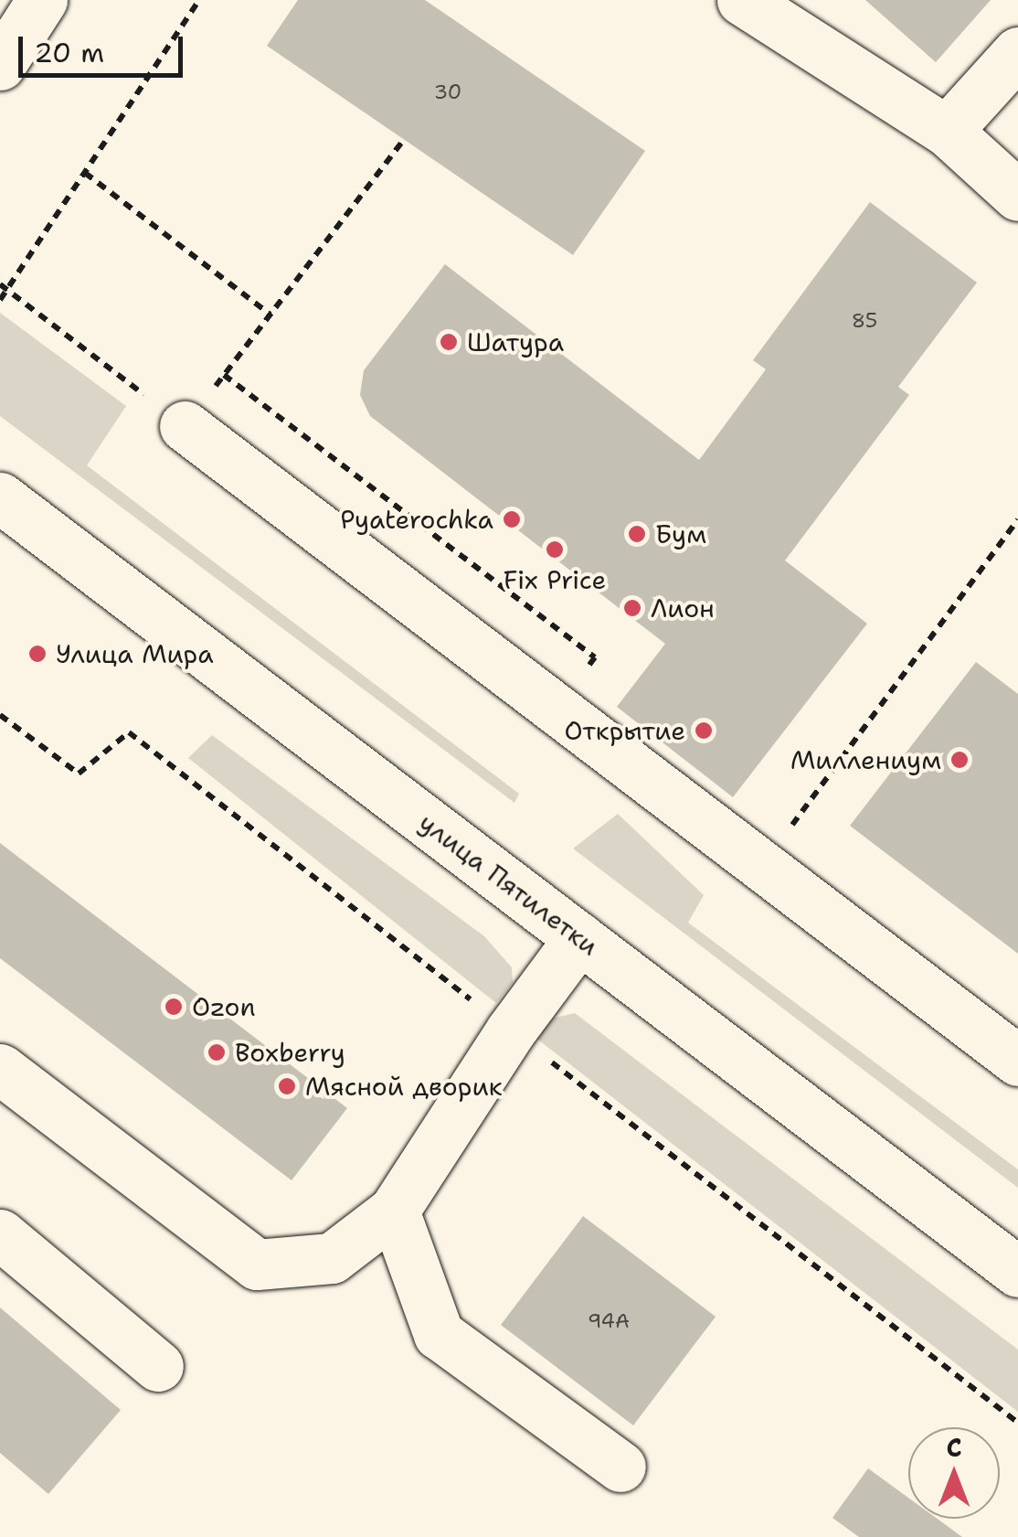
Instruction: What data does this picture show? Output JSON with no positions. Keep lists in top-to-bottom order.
{
  "streets": {
    "main road": ["улица Пятилетки"]
  },
  "places": [
    "Шатура",
    "Pyaterochka",
    "Бум",
    "Fix Price",
    "Лион",
    "Улица Мира",
    "Открытие",
    "Миллениум",
    "Ozon",
    "Boxberry",
    "Мясной дворик"
  ],
  "house_numbers": ["30", "85", "94А"],
  "scale_bar": "20 m",
  "north": "top"
}
